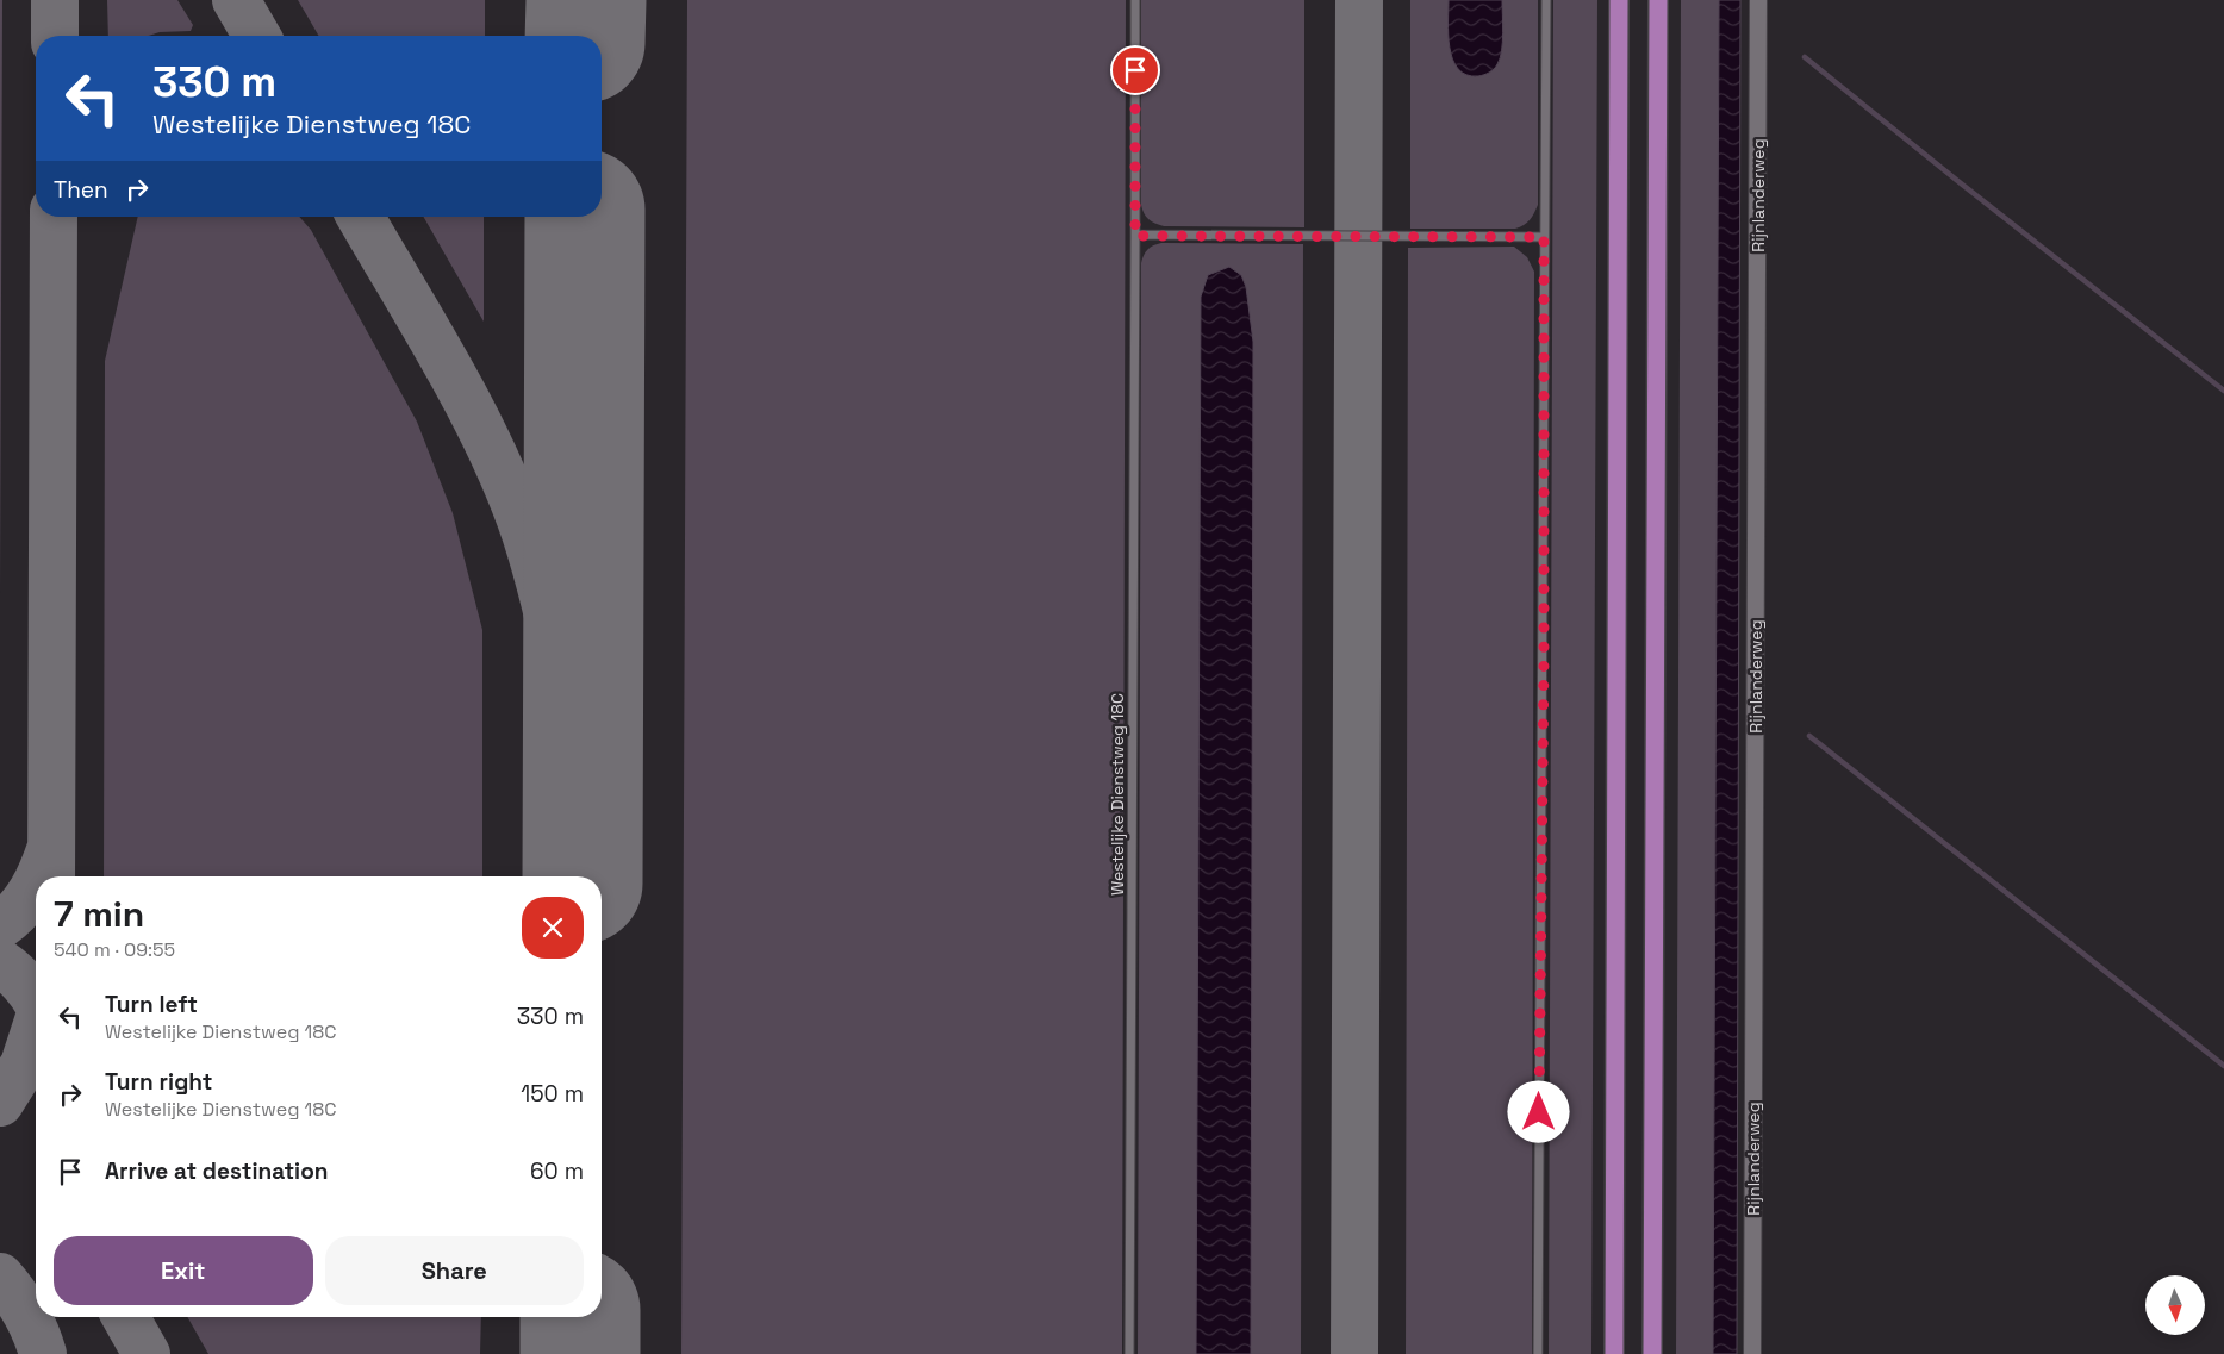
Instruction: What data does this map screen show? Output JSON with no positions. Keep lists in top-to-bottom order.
{
  "streets": {
    "street": ["Rijnlanderweg"],
    "lane": ["Westelijke Dienstweg 18C"]
  },
  "north": "bottom",
  "page": {
    "turn": ["330 m", "Westelijke Dienstweg 18C"],
    "then": "Then",
    "heading": ["7 min", "540 m · 09:55"],
    "list": [
      {
        "name": "Turn left",
        "note": "Westelijke Dienstweg 18C",
        "value": "330 m"
      },
      {
        "name": "Turn right",
        "note": "Westelijke Dienstweg 18C",
        "value": "150 m"
      },
      {
        "name": "Arrive at destination",
        "value": "60 m"
      }
    ],
    "buttons": ["Exit", "Share"]
  }
}
